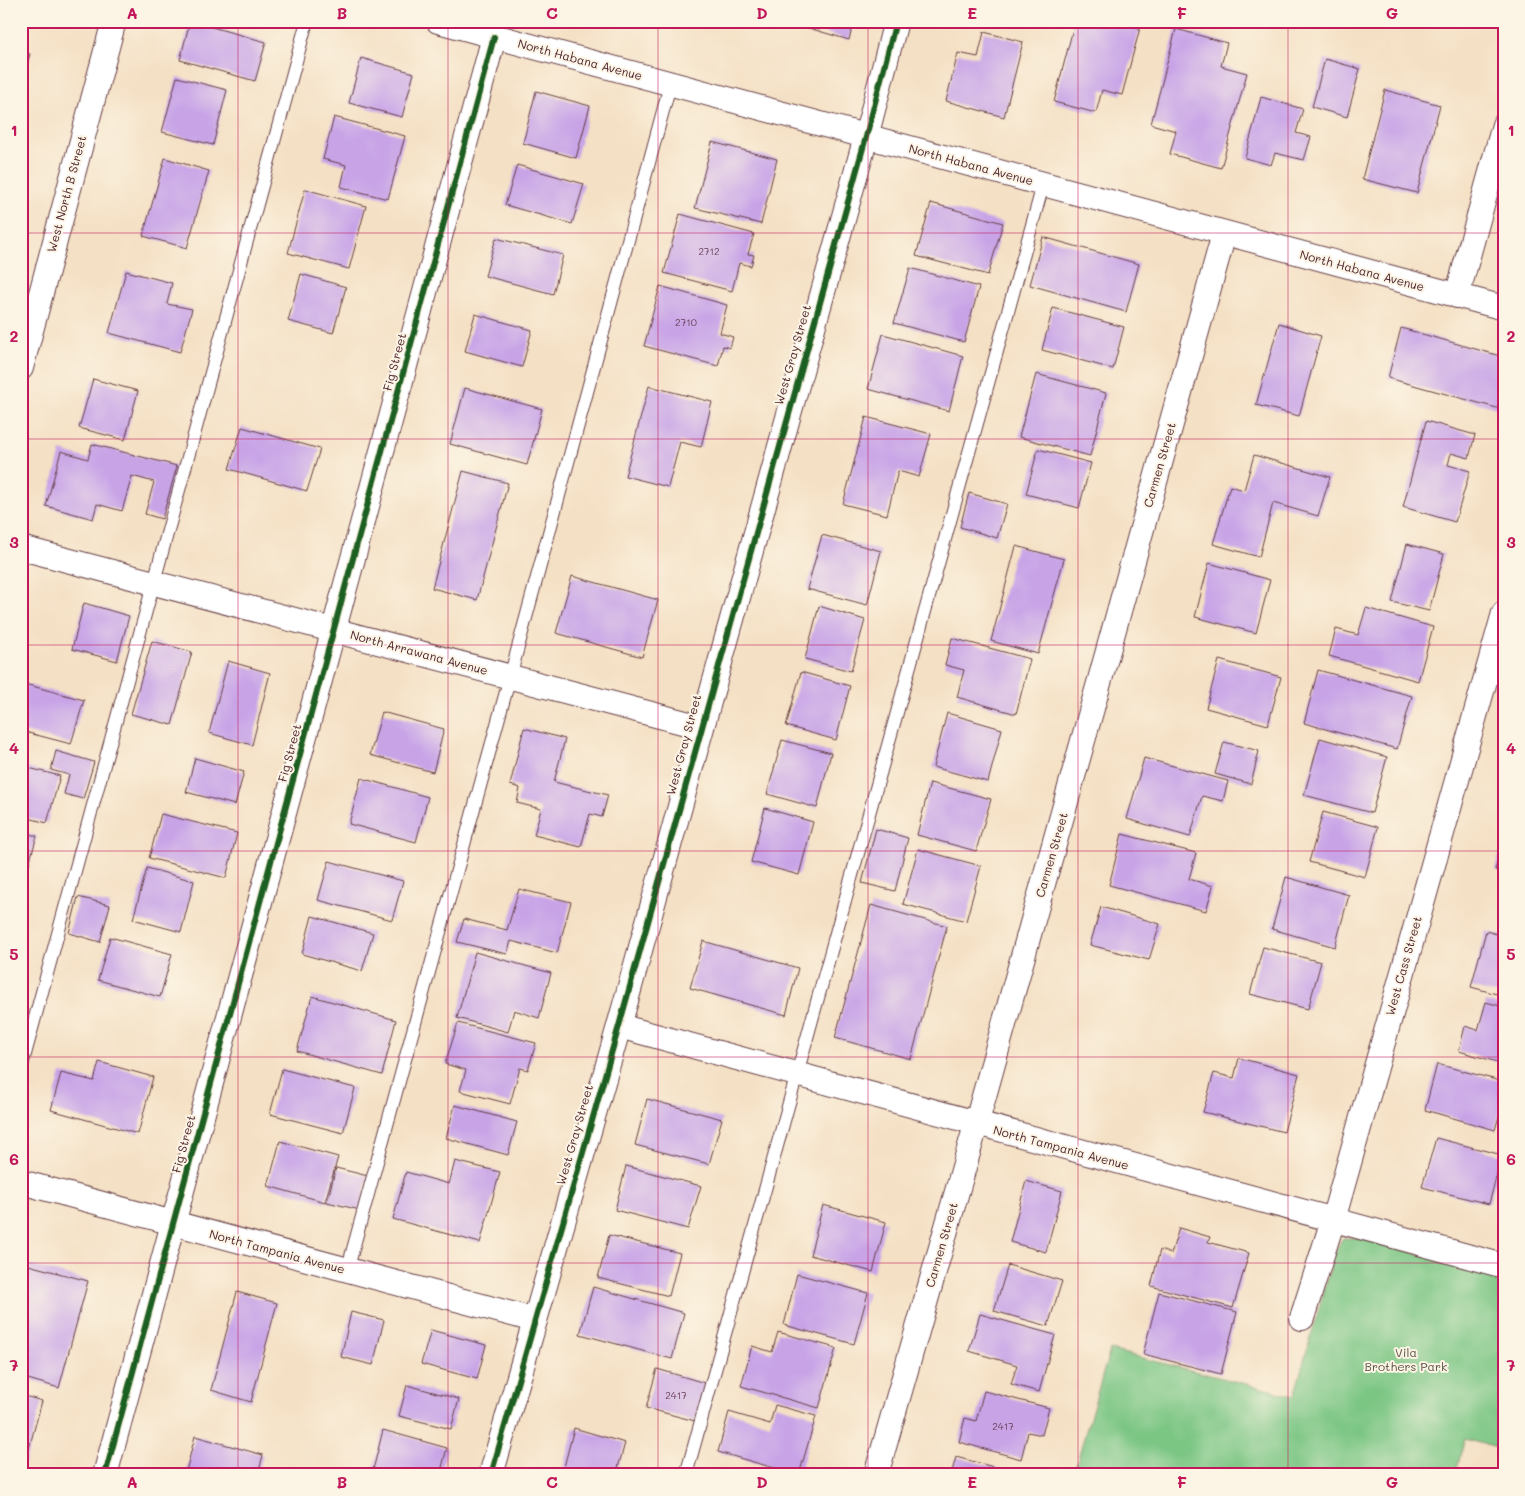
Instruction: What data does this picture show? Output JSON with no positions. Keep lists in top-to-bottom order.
{
  "streets": {
    "street": [
      "North Habana Avenue",
      "West North B Street",
      "West Gray Street",
      "Fig Street",
      "Carmen Street",
      "North Arrawana Avenue",
      "West Cass Street",
      "North Tampania Avenue"
    ]
  },
  "crossings": [
    ["North Habana Avenue", "West Gray Street"],
    ["North Habana Avenue", "Fig Street"],
    ["North Habana Avenue", "Carmen Street"],
    ["West Gray Street", "North Arrawana Avenue"],
    ["West Gray Street", "North Tampania Avenue"],
    ["Fig Street", "North Arrawana Avenue"],
    ["Fig Street", "North Tampania Avenue"],
    ["Carmen Street", "North Tampania Avenue"],
    ["West Cass Street", "North Tampania Avenue"]
  ],
  "parks": ["Vila Brothers Park"],
  "house_numbers": [
    "2712",
    "2710",
    "2417",
    "2417"
  ],
  "grid": {
    "columns": [
      "A",
      "B",
      "C",
      "D",
      "E",
      "F",
      "G"
    ],
    "rows": [
      "1",
      "2",
      "3",
      "4",
      "5",
      "6",
      "7"
    ]
  }
}
